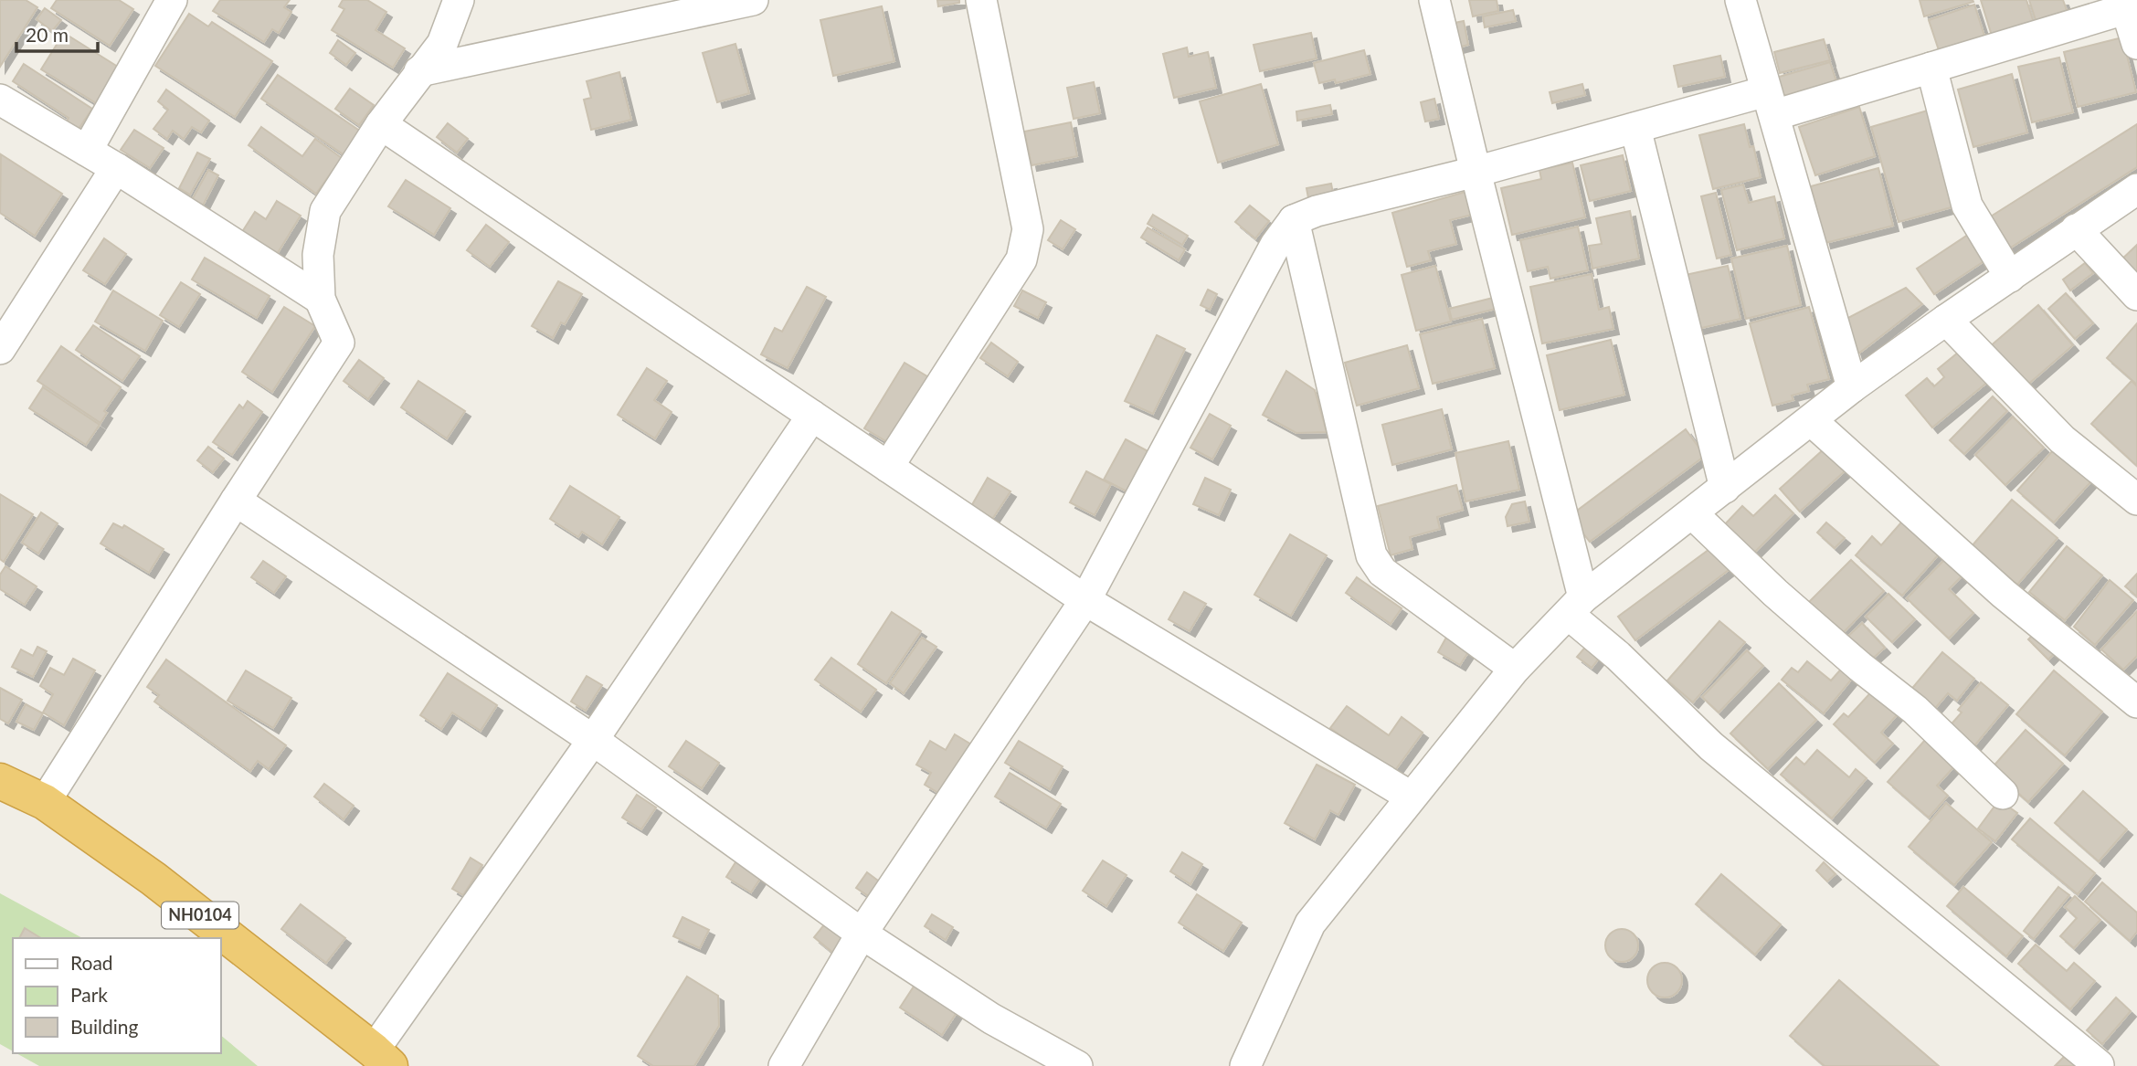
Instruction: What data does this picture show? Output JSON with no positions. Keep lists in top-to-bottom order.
{
  "streets": {
    "highway": ["NH0104"]
  },
  "legend": ["Road", "Park", "Building"],
  "scale_bar": "20 m"
}
